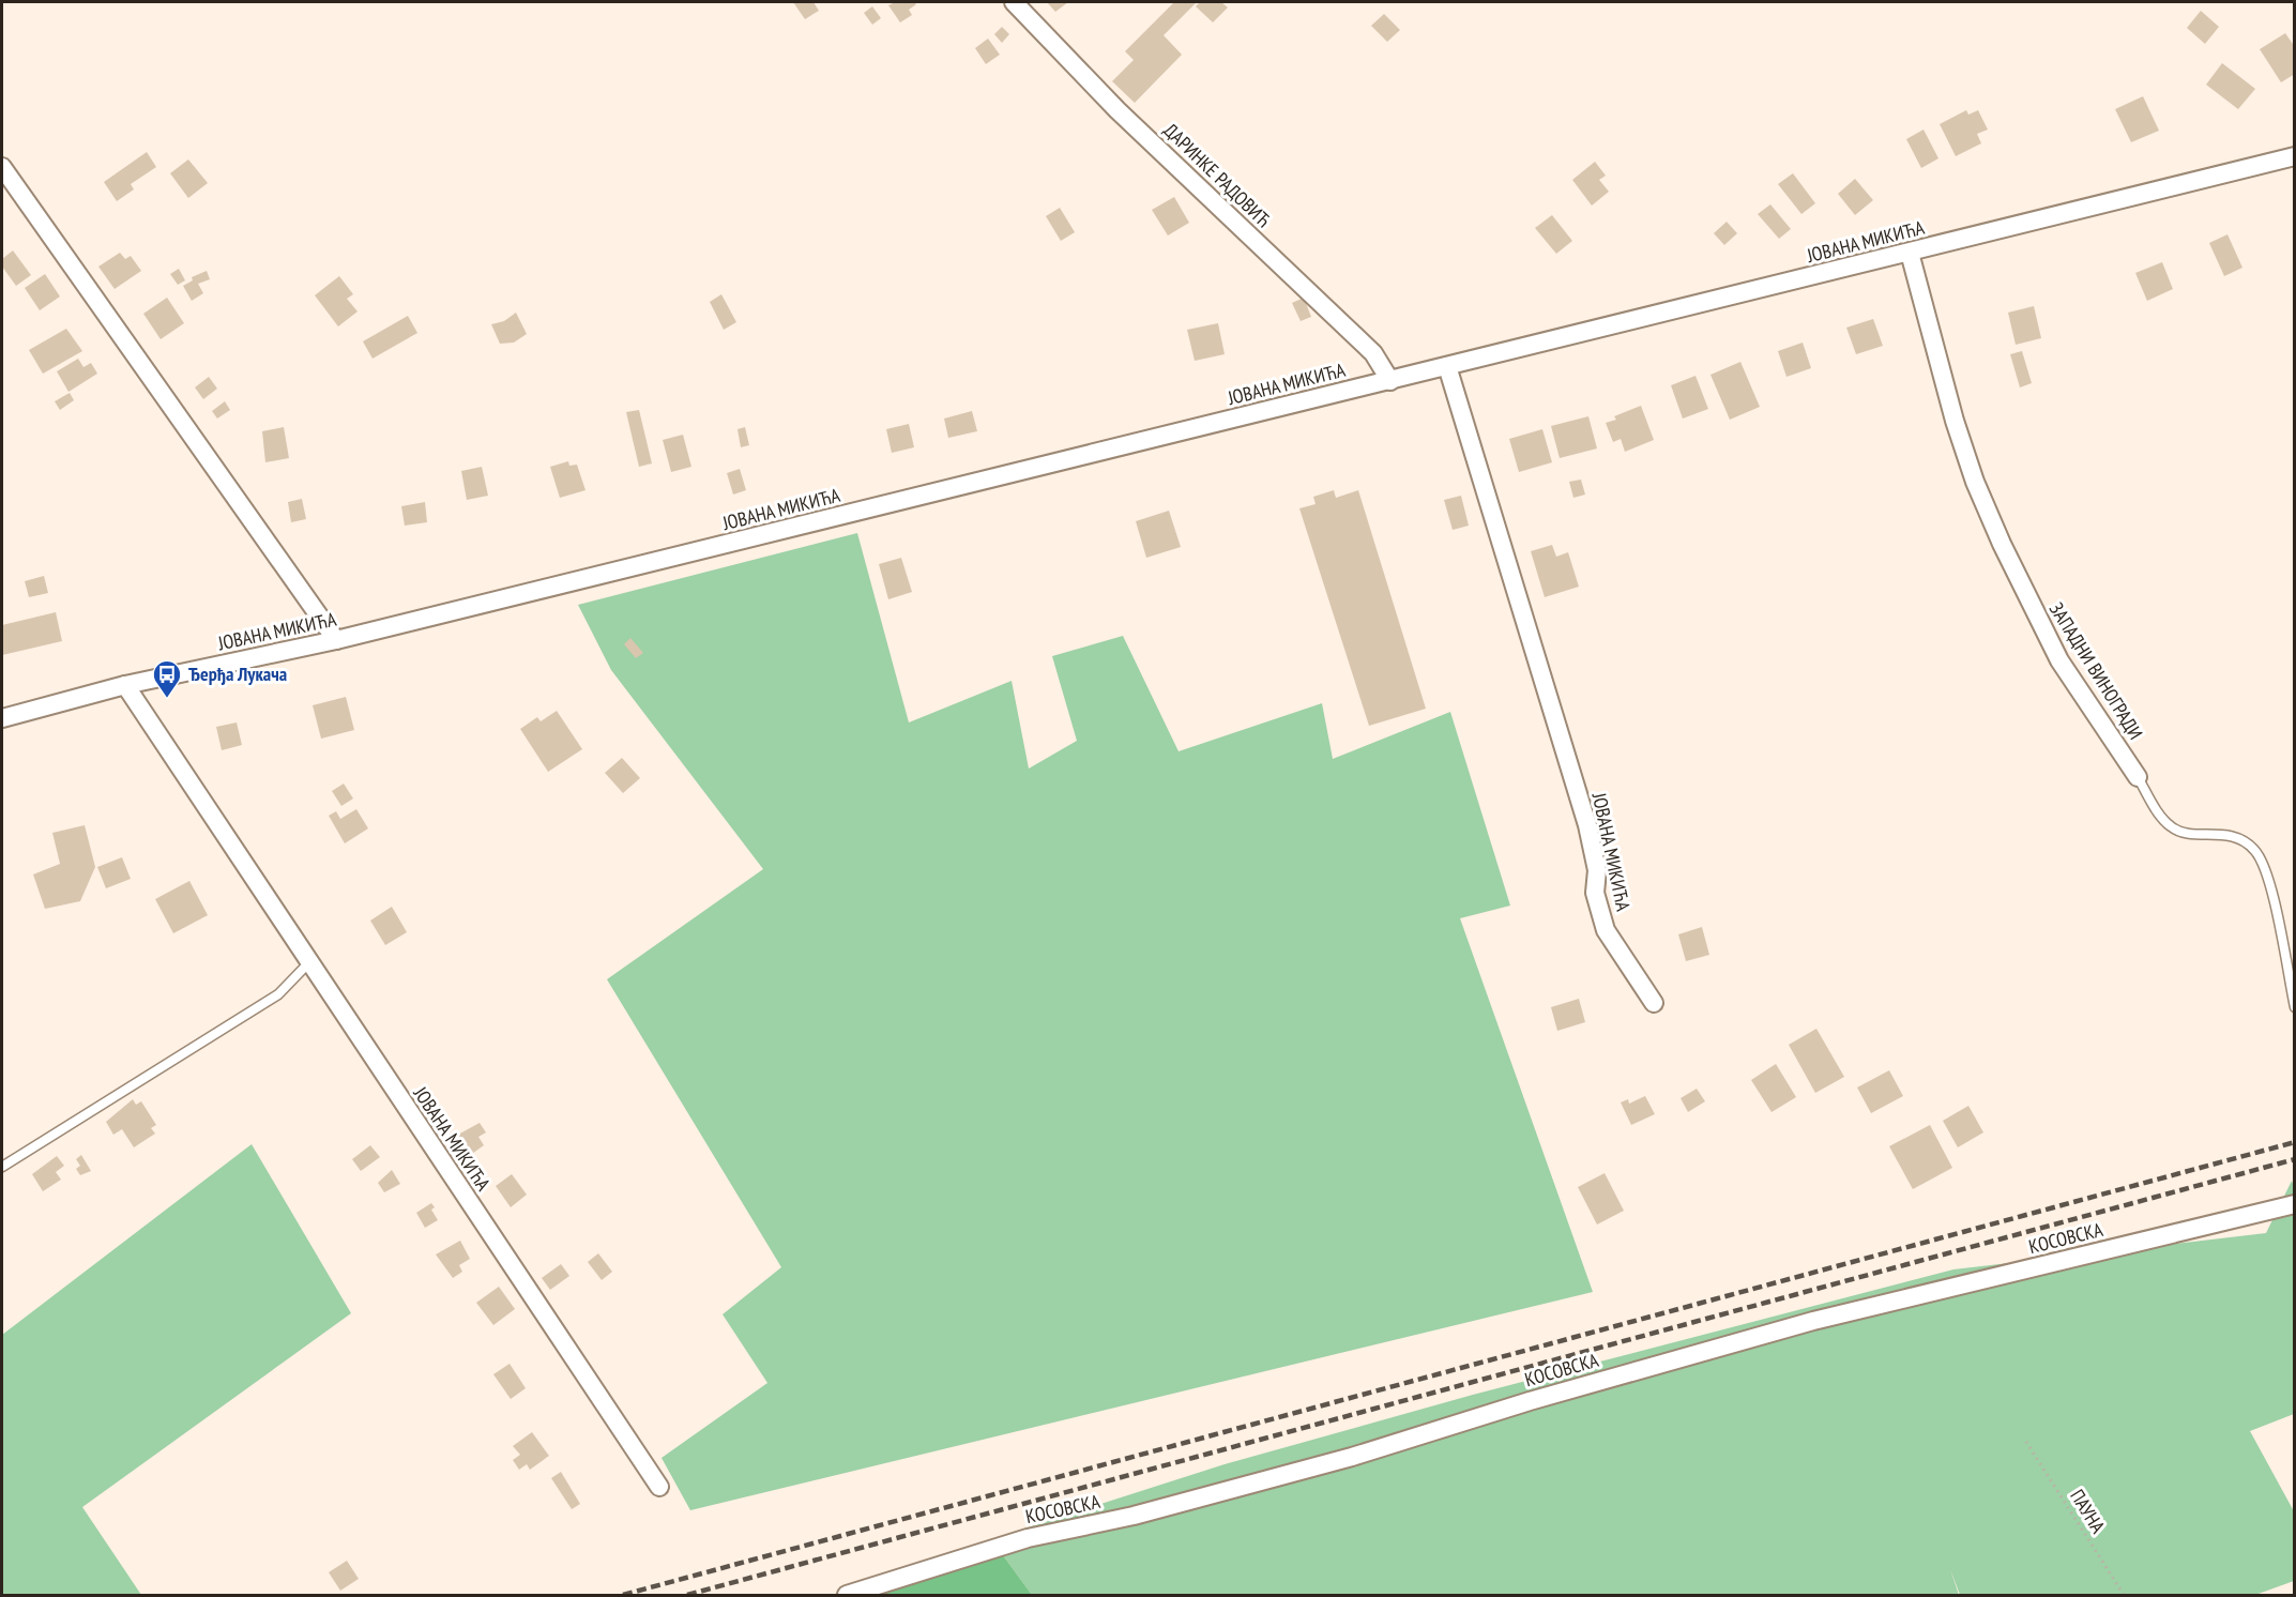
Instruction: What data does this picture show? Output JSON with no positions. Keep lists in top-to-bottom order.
{
  "streets": {
    "street": [
      "ДАРИНКЕ РАДОВИЋ",
      "ЈОВАНА МИКИЋА",
      "ЗАПАДНИ ВИНОГРАДИ",
      "КОСОВСКА"
    ],
    "path": ["ПАУНА"]
  },
  "crossings": [
    ["ДАРИНКЕ РАДОВИЋ", "ЈОВАНА МИКИЋА"],
    ["ЈОВАНА МИКИЋА", "ЗАПАДНИ ВИНОГРАДИ"]
  ],
  "places": {
    "bus stop": ["Ђерђа Лукача"]
  }
}
